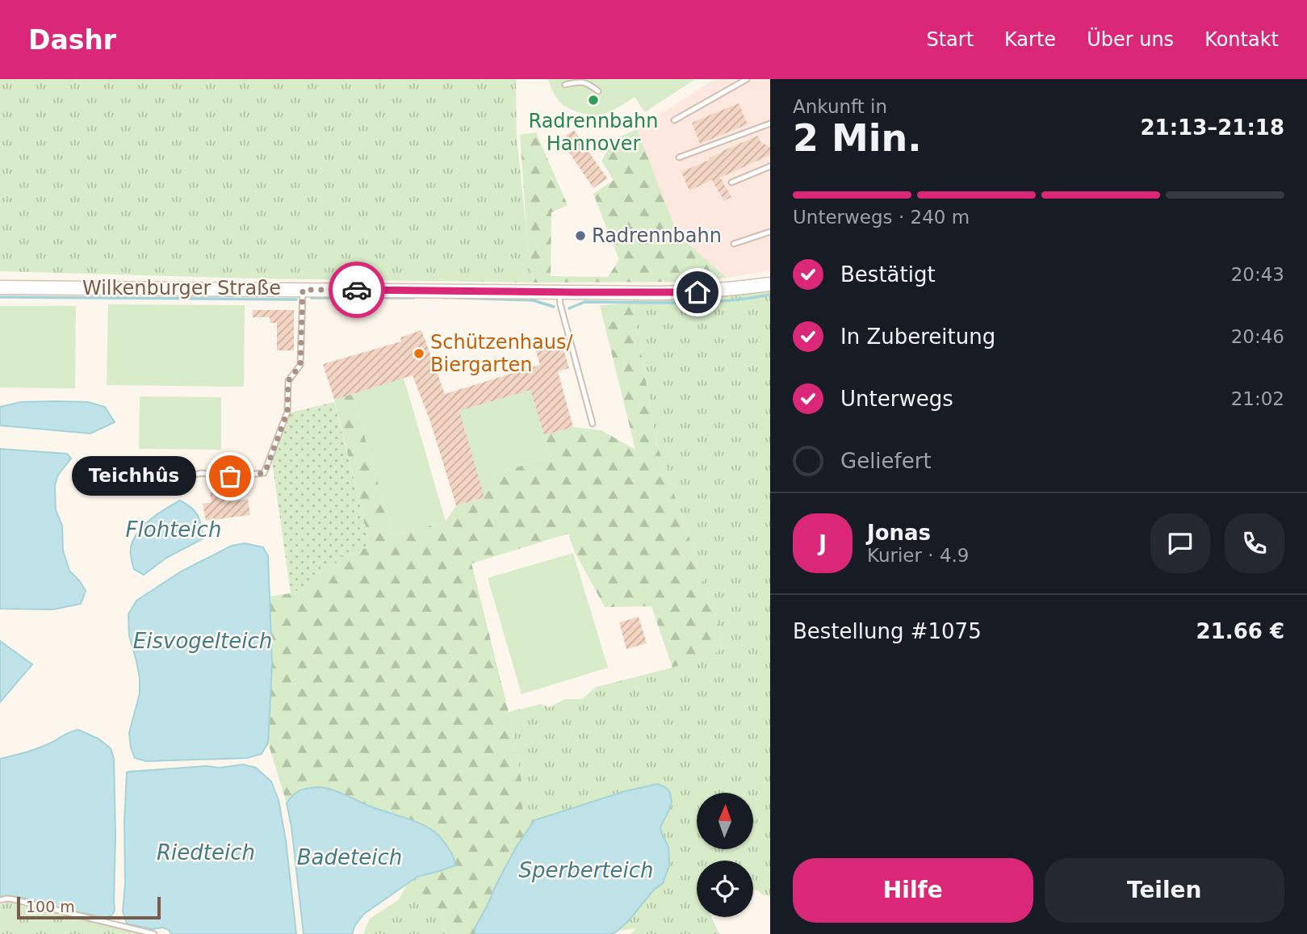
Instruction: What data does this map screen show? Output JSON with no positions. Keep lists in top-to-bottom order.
{
  "streets": {
    "main road": ["Wilkenburger Straße"]
  },
  "water": [
    "Flohteich",
    "Eisvogelteich",
    "Riedteich",
    "Badeteich",
    "Sperberteich"
  ],
  "places": [
    "Radrennbahn Hannover",
    "Radrennbahn",
    "Schützenhaus/ Biergarten",
    "Teichhûs"
  ],
  "scale_bar": "100 m",
  "north": "top",
  "page": {
    "header": "Dashr",
    "nav": [
      "Start",
      "Karte",
      "Über uns",
      "Kontakt"
    ],
    "heading": ["2 Min.", "Ankunft in", "21:13–21:18"],
    "panel": [
      "Jonas",
      "Kurier · 4.9",
      "Bestellung #1075",
      "21.66 €"
    ],
    "bar": "Unterwegs · 240 m",
    "list": [
      ["Bestätigt", "20:43"],
      ["In Zubereitung", "20:46"],
      ["Unterwegs", "21:02"],
      "Geliefert"
    ],
    "bubble": "Teichhûs",
    "round": "J",
    "buttons": ["Hilfe", "Teilen"],
    "scale": "100 m"
  }
}
